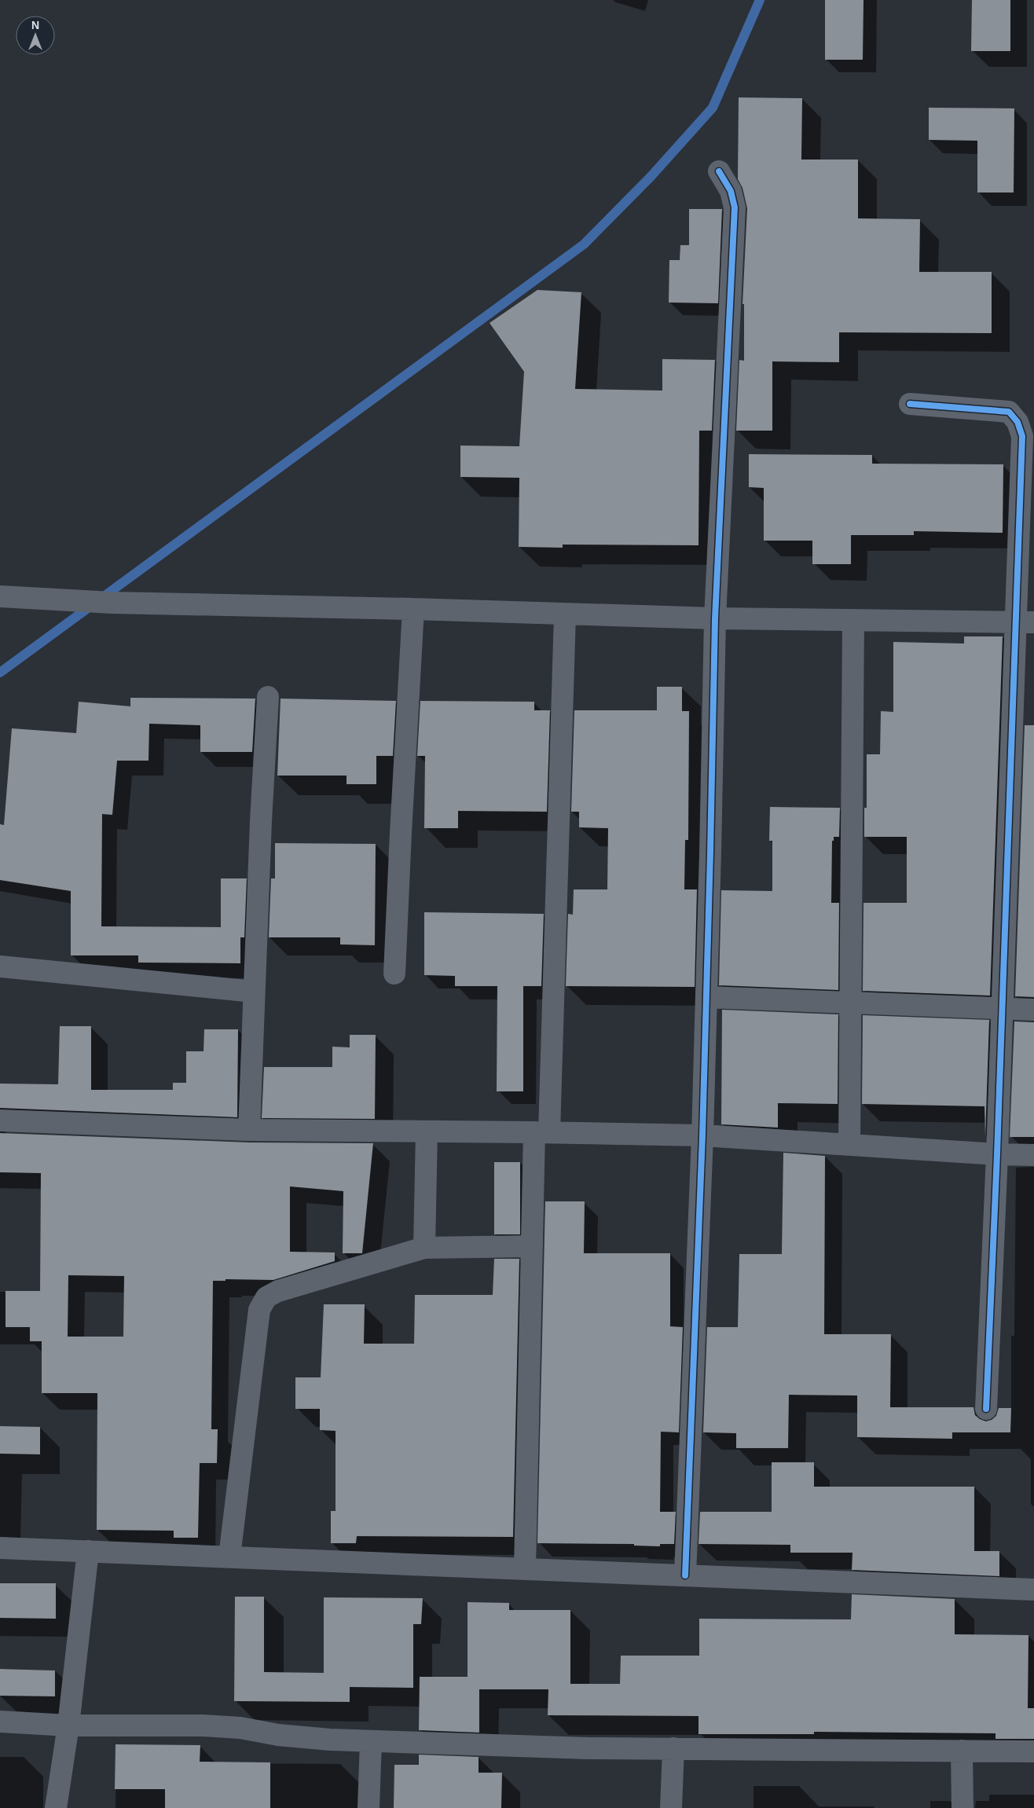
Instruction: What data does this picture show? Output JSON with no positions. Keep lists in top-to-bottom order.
{
  "north": "top"
}
